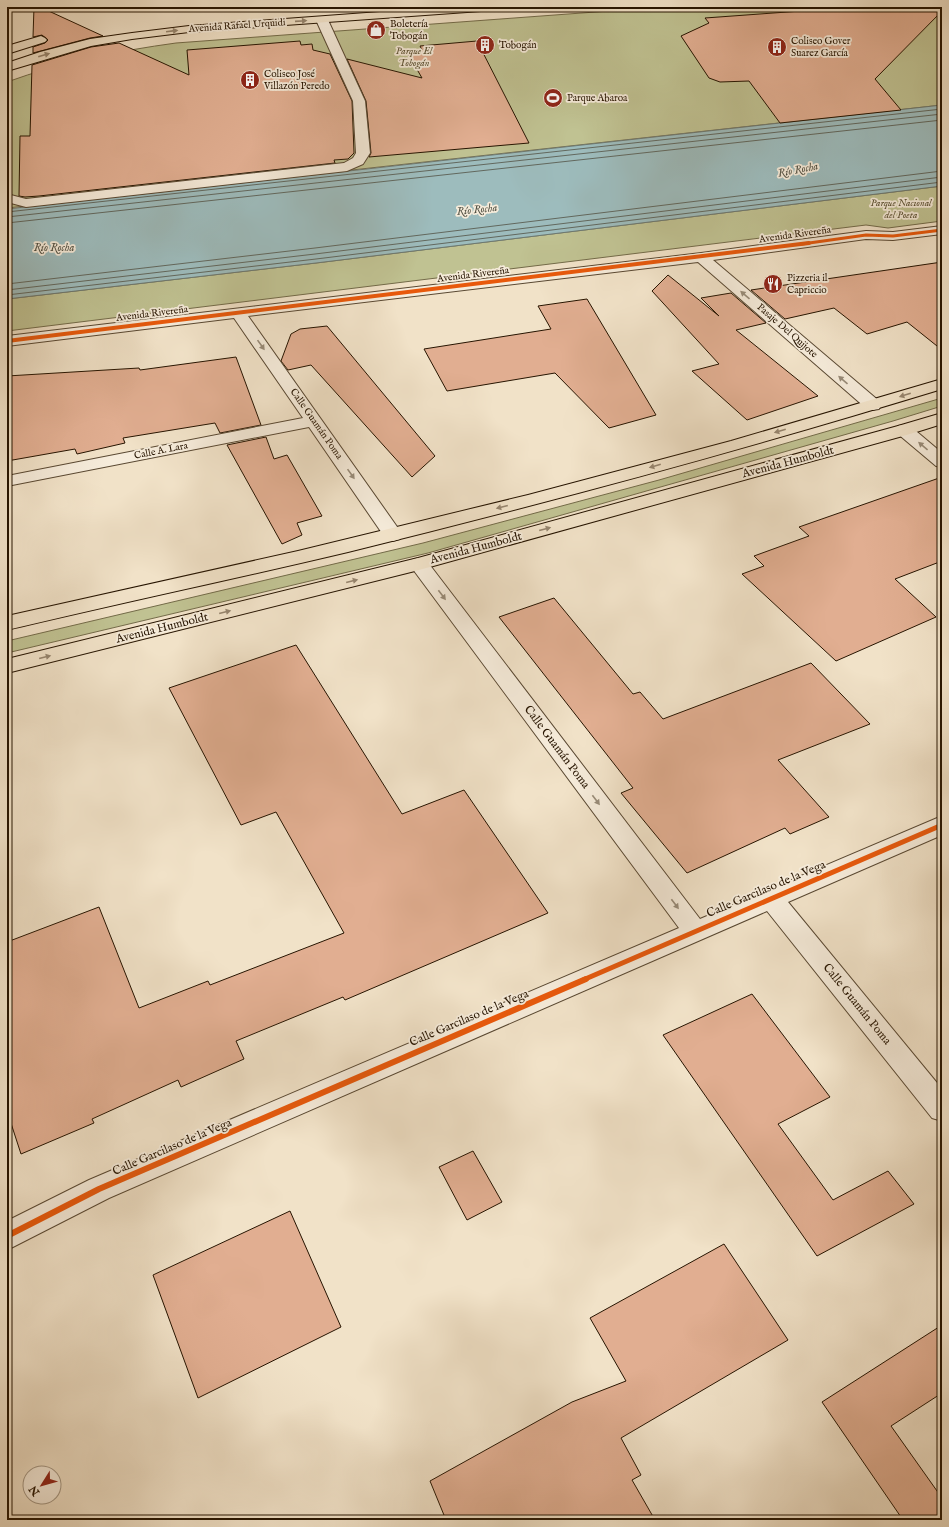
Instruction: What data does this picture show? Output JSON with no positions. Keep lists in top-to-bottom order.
{
  "streets": {
    "main road": ["Avenida Rafael Urquidi", "Avenida Humboldt"],
    "street": [
      "Avenida Rivereña",
      "Pasaje Del Quijote",
      "Calle Guamán Poma",
      "Calle A. Lara",
      "Calle Garcilaso de la Vega"
    ]
  },
  "crossings": [
    ["Avenida Rivereña", "Pasaje Del Quijote"],
    ["Avenida Rivereña", "Calle Guamán Poma"],
    ["Calle Guamán Poma", "Calle A. Lara"],
    ["Calle Guamán Poma", "Avenida Humboldt"],
    ["Calle Guamán Poma", "Calle Garcilaso de la Vega"]
  ],
  "one_way": ["Avenida Rafael Urquidi", "Pasaje Del Quijote", "Calle Guamán Poma"],
  "water": ["Río Rocha"],
  "parks": ["Parque El Tobogán", "Parque Nacional del Poeta"],
  "places": {
    "shop": ["Boletería Tobogán"],
    "building": ["Tobogán", "Coliseo Gover Suarez García", "Coliseo José Villazón Peredo"],
    "sports": ["Parque Abaroa"],
    "restaurant": ["Pizzeria il Capriccio"]
  },
  "north": "bottom left"
}
